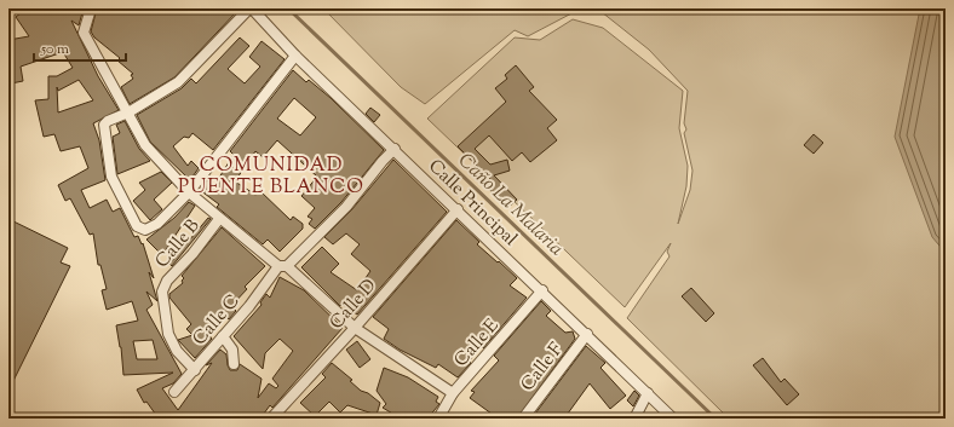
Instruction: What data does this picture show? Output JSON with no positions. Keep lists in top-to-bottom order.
{
  "streets": {
    "street": [
      "Calle Principal",
      "Calle B",
      "Calle D",
      "Calle C",
      "Calle E",
      "Calle F"
    ]
  },
  "crossings": [
    ["Calle Principal", "Calle B"],
    ["Calle Principal", "Calle D"],
    ["Calle Principal", "Calle C"],
    ["Calle Principal", "Calle E"],
    ["Calle Principal", "Calle F"],
    ["Calle B", "Calle C"]
  ],
  "districts": ["COMUNIDAD PUENTE BLANCO"],
  "water": ["Caño La Malaria"],
  "scale_bar": "50 m"
}
